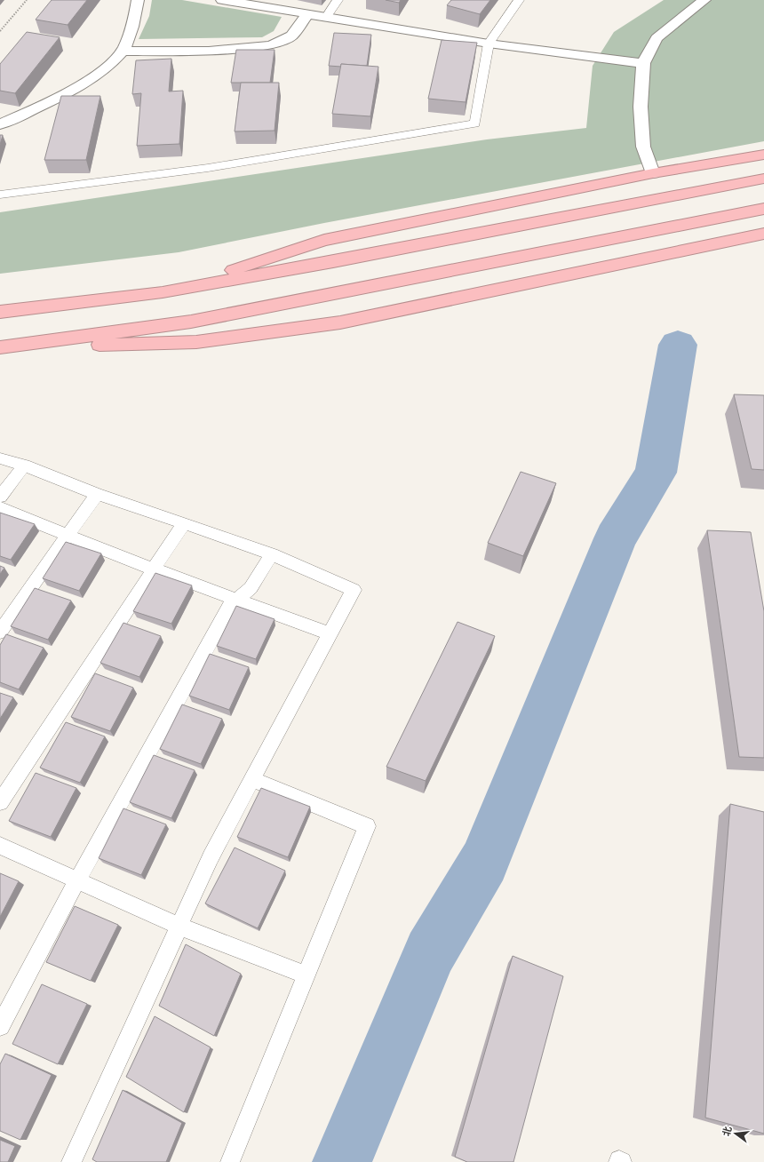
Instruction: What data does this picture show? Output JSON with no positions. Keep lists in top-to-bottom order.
{
  "north": "left"
}
